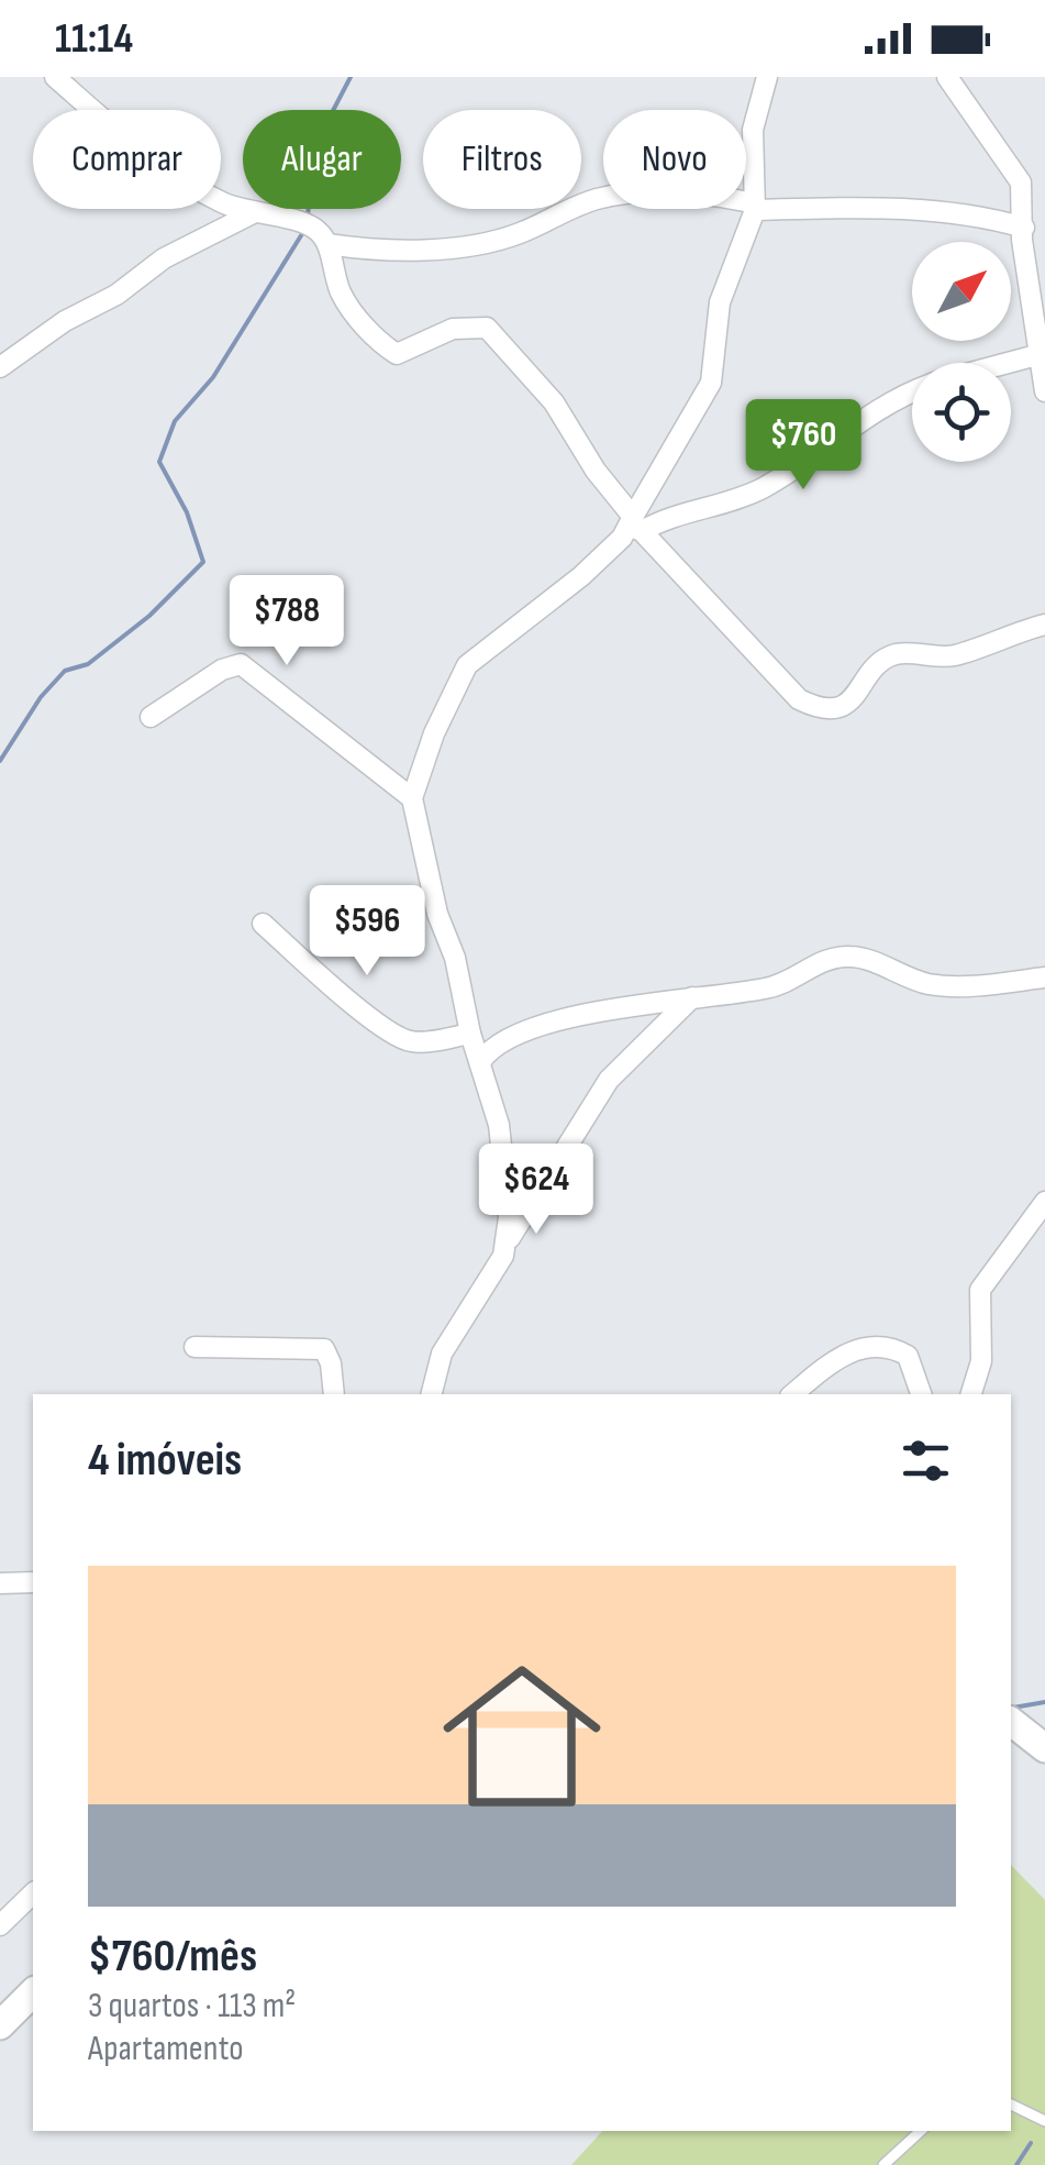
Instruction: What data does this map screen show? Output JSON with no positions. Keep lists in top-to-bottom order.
{
  "north": "top right",
  "page": {
    "status": "11:14",
    "chip": [
      "Comprar",
      "Alugar",
      "Filtros",
      "Novo"
    ],
    "price": [
      "$760",
      "$788",
      "$596",
      "$624"
    ],
    "heading": "4 imóveis",
    "list": [
      {
        "name": "$760/mês",
        "note": "3 quartos · 113 m² · Apartamento"
      }
    ]
  }
}
